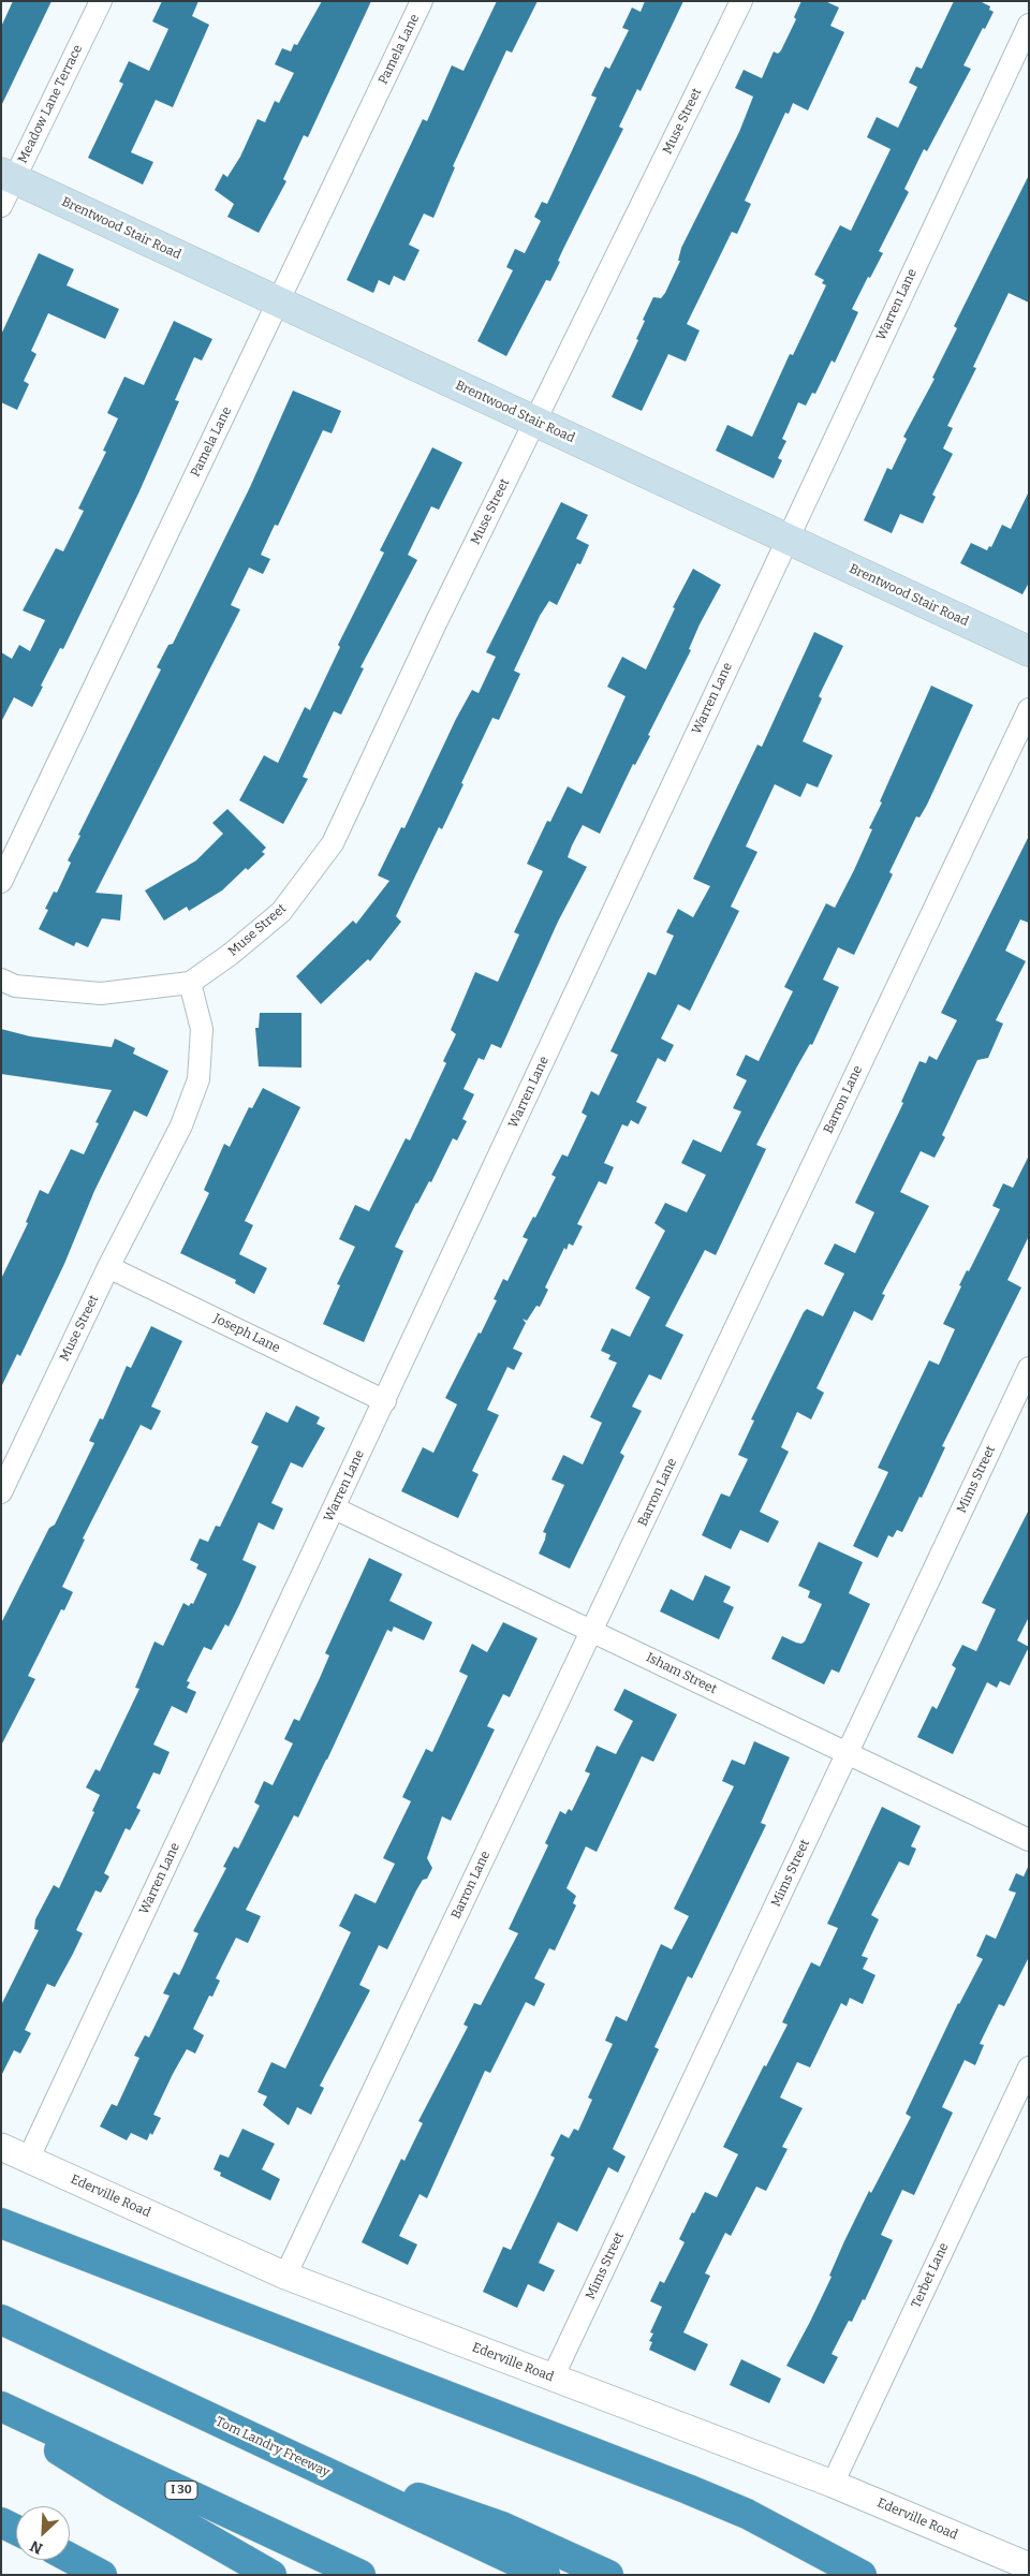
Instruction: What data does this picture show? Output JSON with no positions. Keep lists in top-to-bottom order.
{
  "streets": {
    "highway": ["Tom Landry Freeway", "I 30"],
    "main road": ["Brentwood Stair Road"],
    "street": [
      "Pamela Lane",
      "Meadow Lane Terrace",
      "Muse Street",
      "Warren Lane",
      "Barron Lane",
      "Joseph Lane",
      "Mims Street",
      "Isham Street",
      "Ederville Road",
      "Terbet Lane"
    ]
  },
  "crossings": [
    ["Pamela Lane", "Brentwood Stair Road"],
    ["Meadow Lane Terrace", "Brentwood Stair Road"],
    ["Muse Street", "Brentwood Stair Road"],
    ["Muse Street", "Joseph Lane"],
    ["Brentwood Stair Road", "Warren Lane"],
    ["Warren Lane", "Joseph Lane"],
    ["Warren Lane", "Isham Street"],
    ["Warren Lane", "Ederville Road"],
    ["Barron Lane", "Isham Street"],
    ["Barron Lane", "Ederville Road"],
    ["Mims Street", "Isham Street"],
    ["Mims Street", "Ederville Road"],
    ["Ederville Road", "Terbet Lane"]
  ],
  "north": "bottom left"
}
